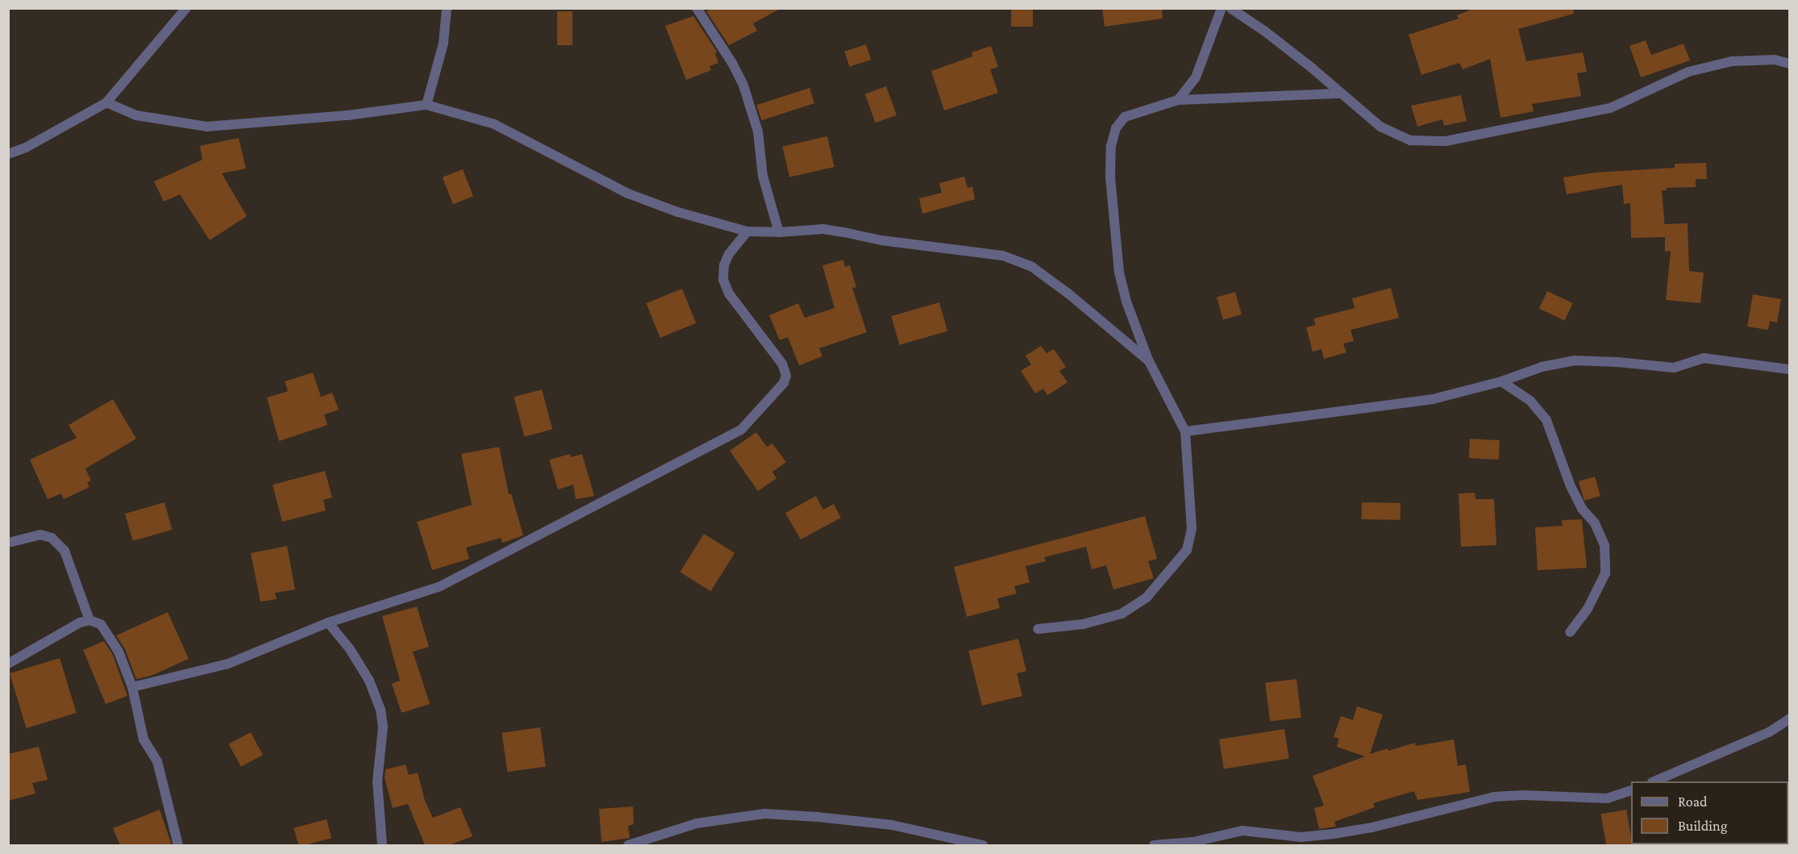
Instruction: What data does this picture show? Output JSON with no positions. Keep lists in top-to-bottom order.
{
  "legend": ["Road", "Building"]
}
